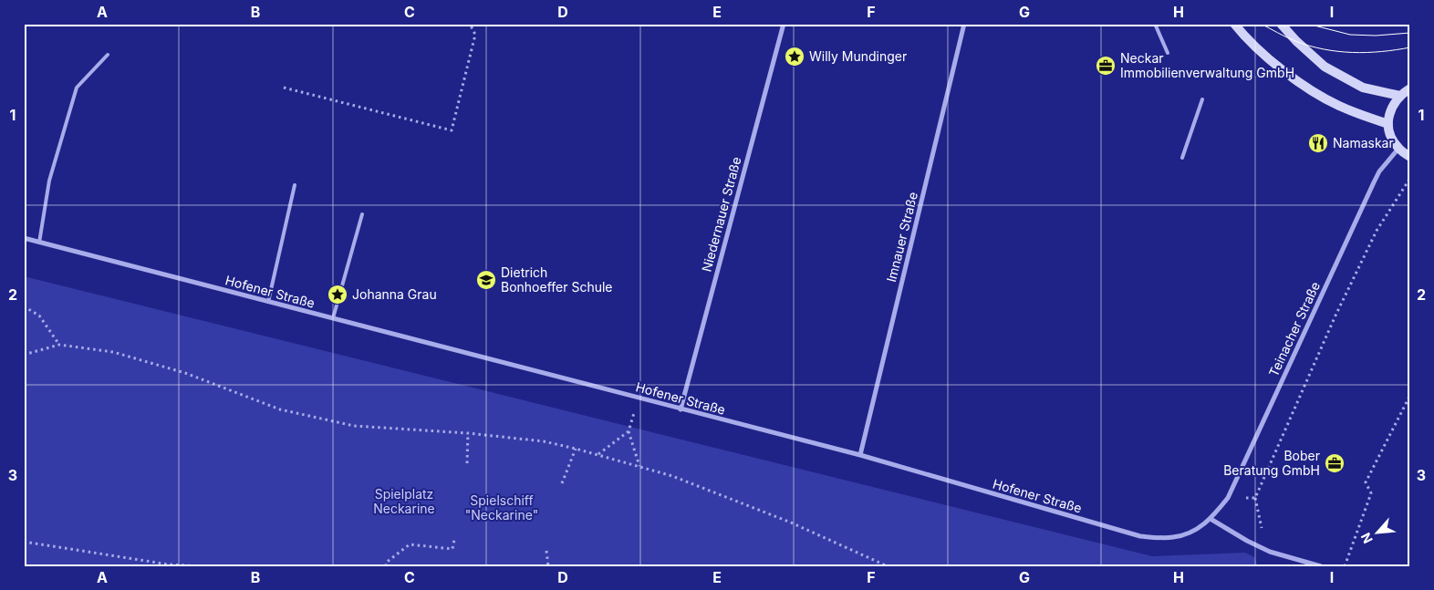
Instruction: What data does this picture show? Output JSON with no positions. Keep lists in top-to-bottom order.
{
  "streets": {
    "street": [
      "Niedernauer Straße",
      "Imnauer Straße",
      "Hofener Straße",
      "Teinacher Straße"
    ]
  },
  "crossings": [
    ["Niedernauer Straße", "Hofener Straße"],
    ["Imnauer Straße", "Hofener Straße"],
    ["Hofener Straße", "Teinacher Straße"]
  ],
  "parks": ["Spielplatz Neckarine", "Spielschiff \"Neckarine\""],
  "places": {
    "place": ["Willy Mundinger", "Johanna Grau"],
    "office": ["Neckar Immobilienverwaltung GmbH", "Bober Beratung GmbH"],
    "restaurant": ["Namaskar"],
    "school or university": ["Dietrich Bonhoeffer Schule"]
  },
  "north": "bottom left",
  "grid": {
    "columns": [
      "A",
      "B",
      "C",
      "D",
      "E",
      "F",
      "G",
      "H",
      "I"
    ],
    "rows": ["1", "2", "3"]
  }
}
